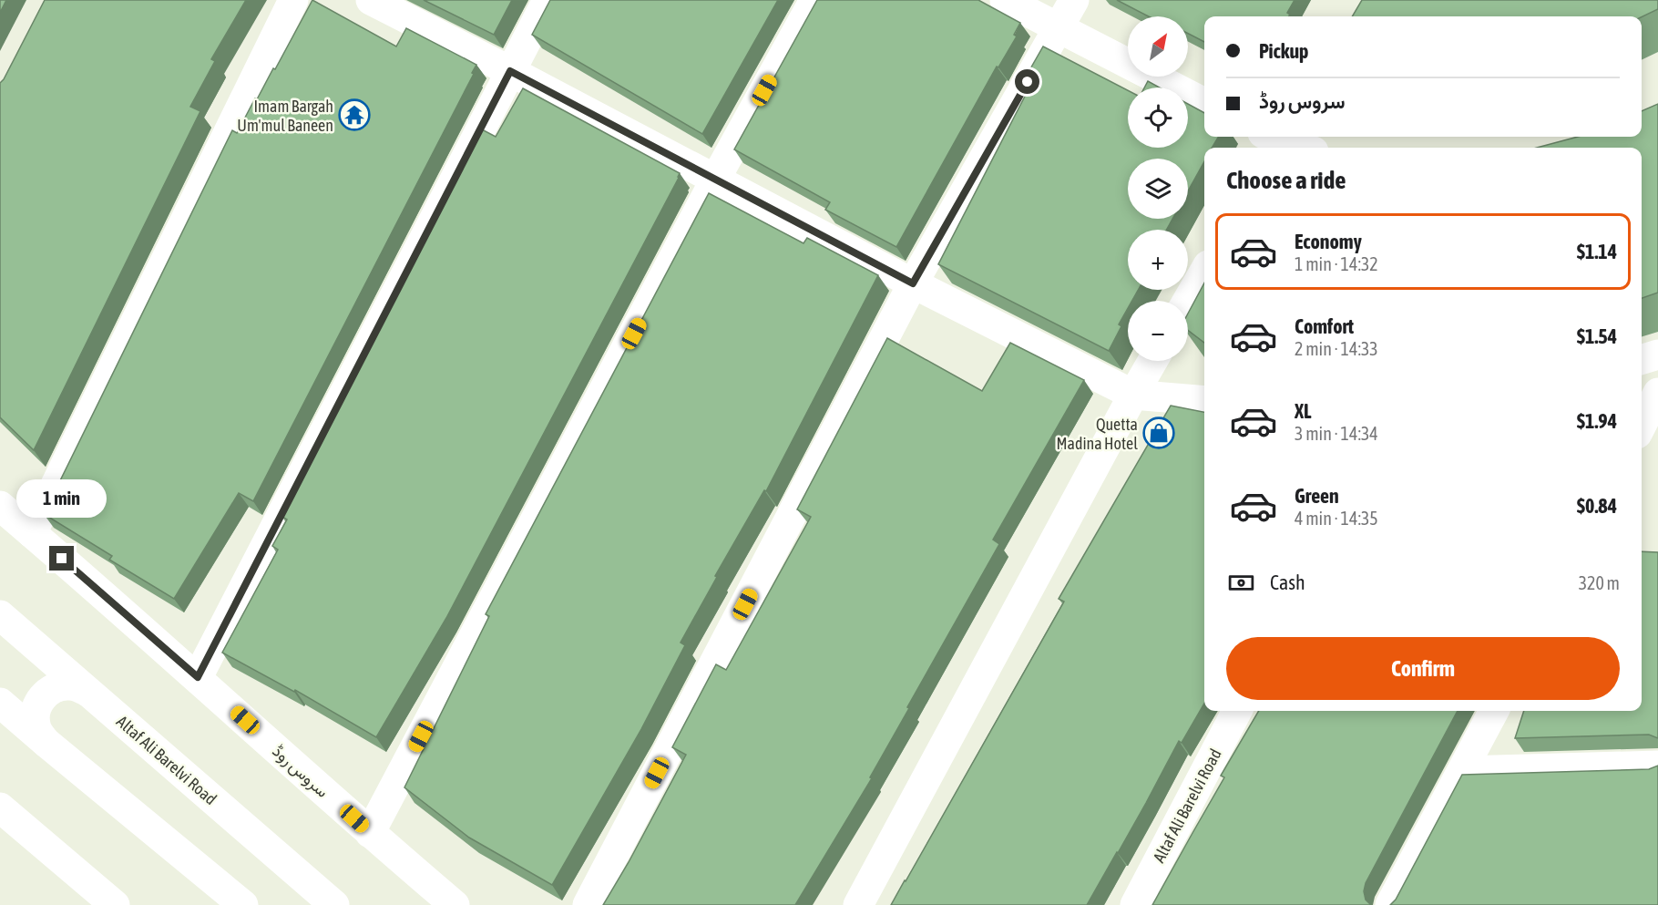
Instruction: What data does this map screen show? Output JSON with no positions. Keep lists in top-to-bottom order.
{
  "streets": {
    "street": ["Altaf Ali Barelvi Road", "سروس روڈ"]
  },
  "places": {
    "temple": ["Imam Bargah Um'mul Baneen"],
    "shop": ["Quetta Madina Hotel"]
  },
  "north": "top right",
  "page": {
    "map_buttons": ["+", "−"],
    "banner": ["Pickup", "سروس روڈ"],
    "heading": "Choose a ride",
    "list": [
      {
        "name": "Economy",
        "note": "1 min · 14:32",
        "value": "$1.14"
      },
      {
        "name": "Comfort",
        "note": "2 min · 14:33",
        "value": "$1.54"
      },
      {
        "name": "XL",
        "note": "3 min · 14:34",
        "value": "$1.94"
      },
      {
        "name": "Green",
        "note": "4 min · 14:35",
        "value": "$0.84"
      }
    ],
    "bubble": "1 min",
    "pay": ["Cash", "320 m"],
    "buttons": "Confirm"
  }
}
